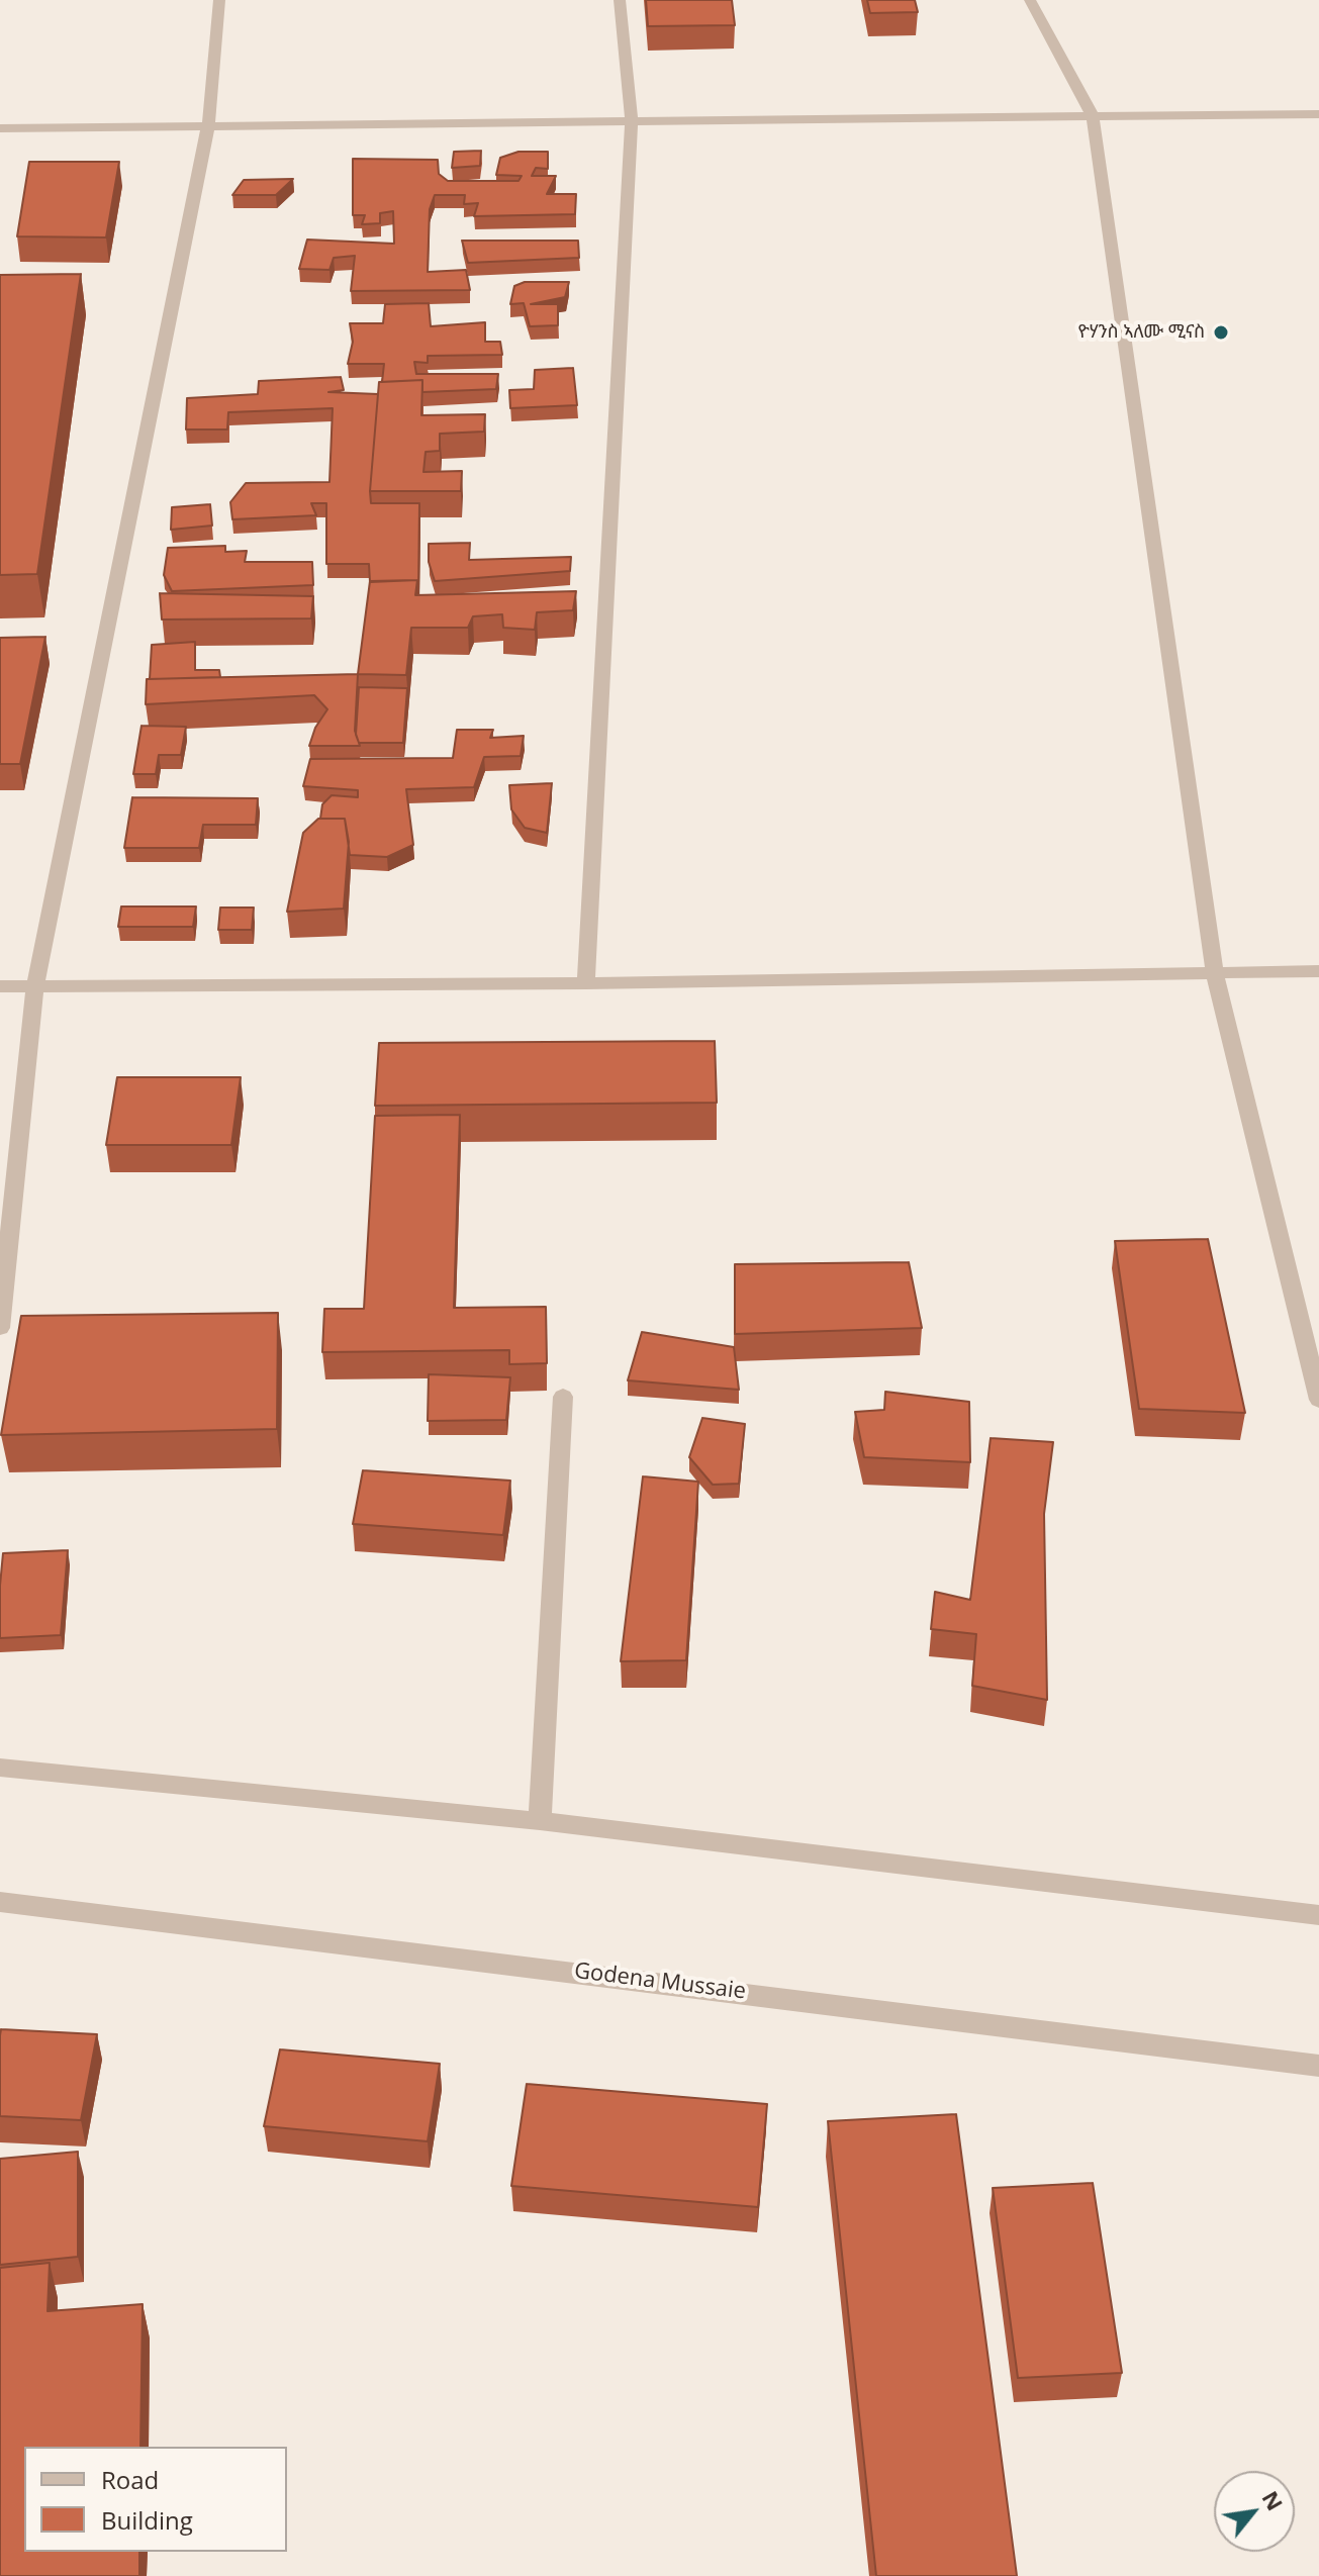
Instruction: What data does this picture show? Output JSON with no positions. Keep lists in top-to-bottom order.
{
  "streets": {
    "street": ["Godena Mussaie"]
  },
  "places": ["ዮሃንስ ኣለሙ ሚናስ"],
  "legend": ["Road", "Building"],
  "north": "top right"
}
